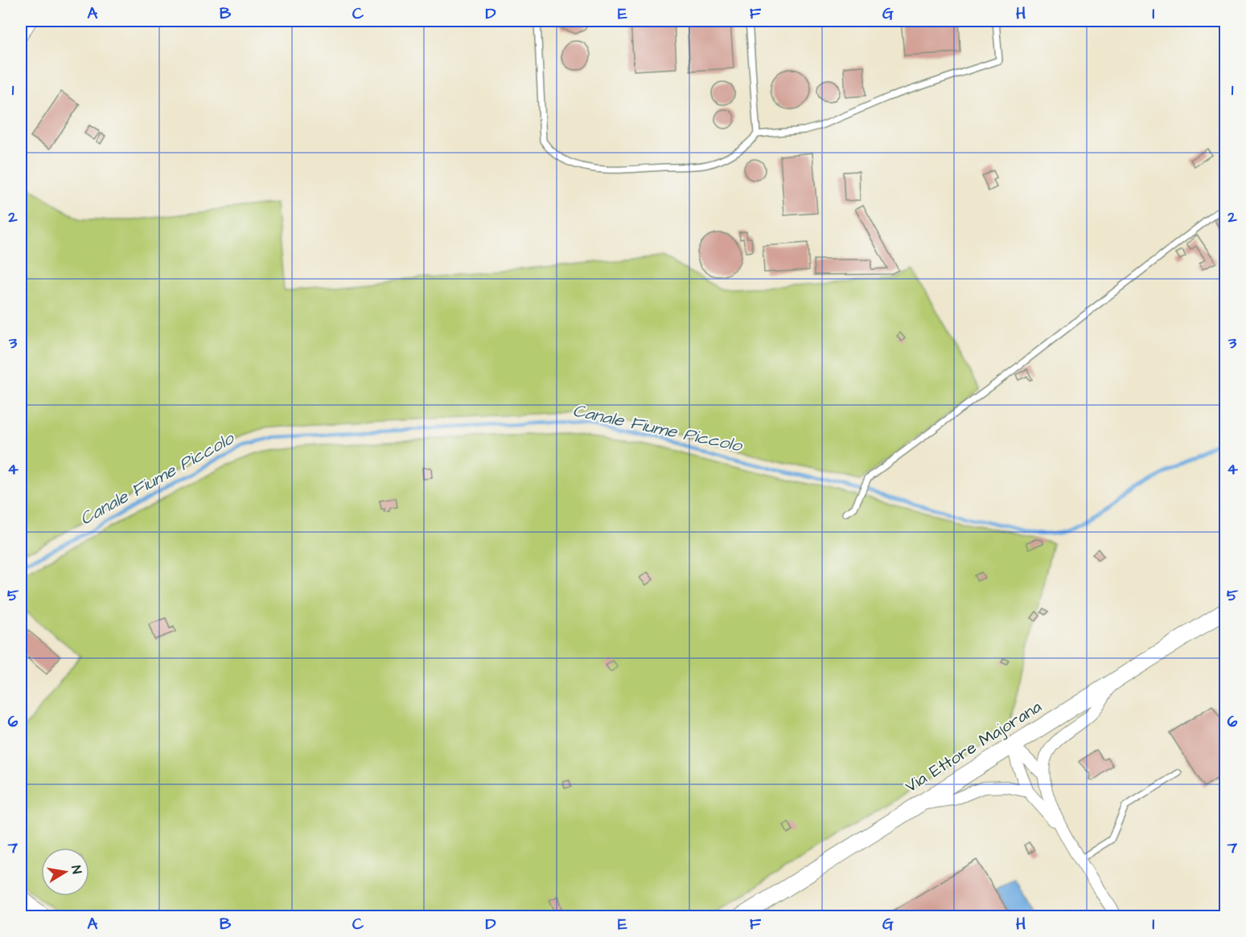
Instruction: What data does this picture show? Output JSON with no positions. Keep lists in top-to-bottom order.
{
  "streets": {
    "main road": ["Via Ettore Majorana"]
  },
  "water": ["Canale Fiume Piccolo"],
  "north": "right",
  "grid": {
    "columns": [
      "A",
      "B",
      "C",
      "D",
      "E",
      "F",
      "G",
      "H",
      "I"
    ],
    "rows": [
      "1",
      "2",
      "3",
      "4",
      "5",
      "6",
      "7"
    ]
  }
}
